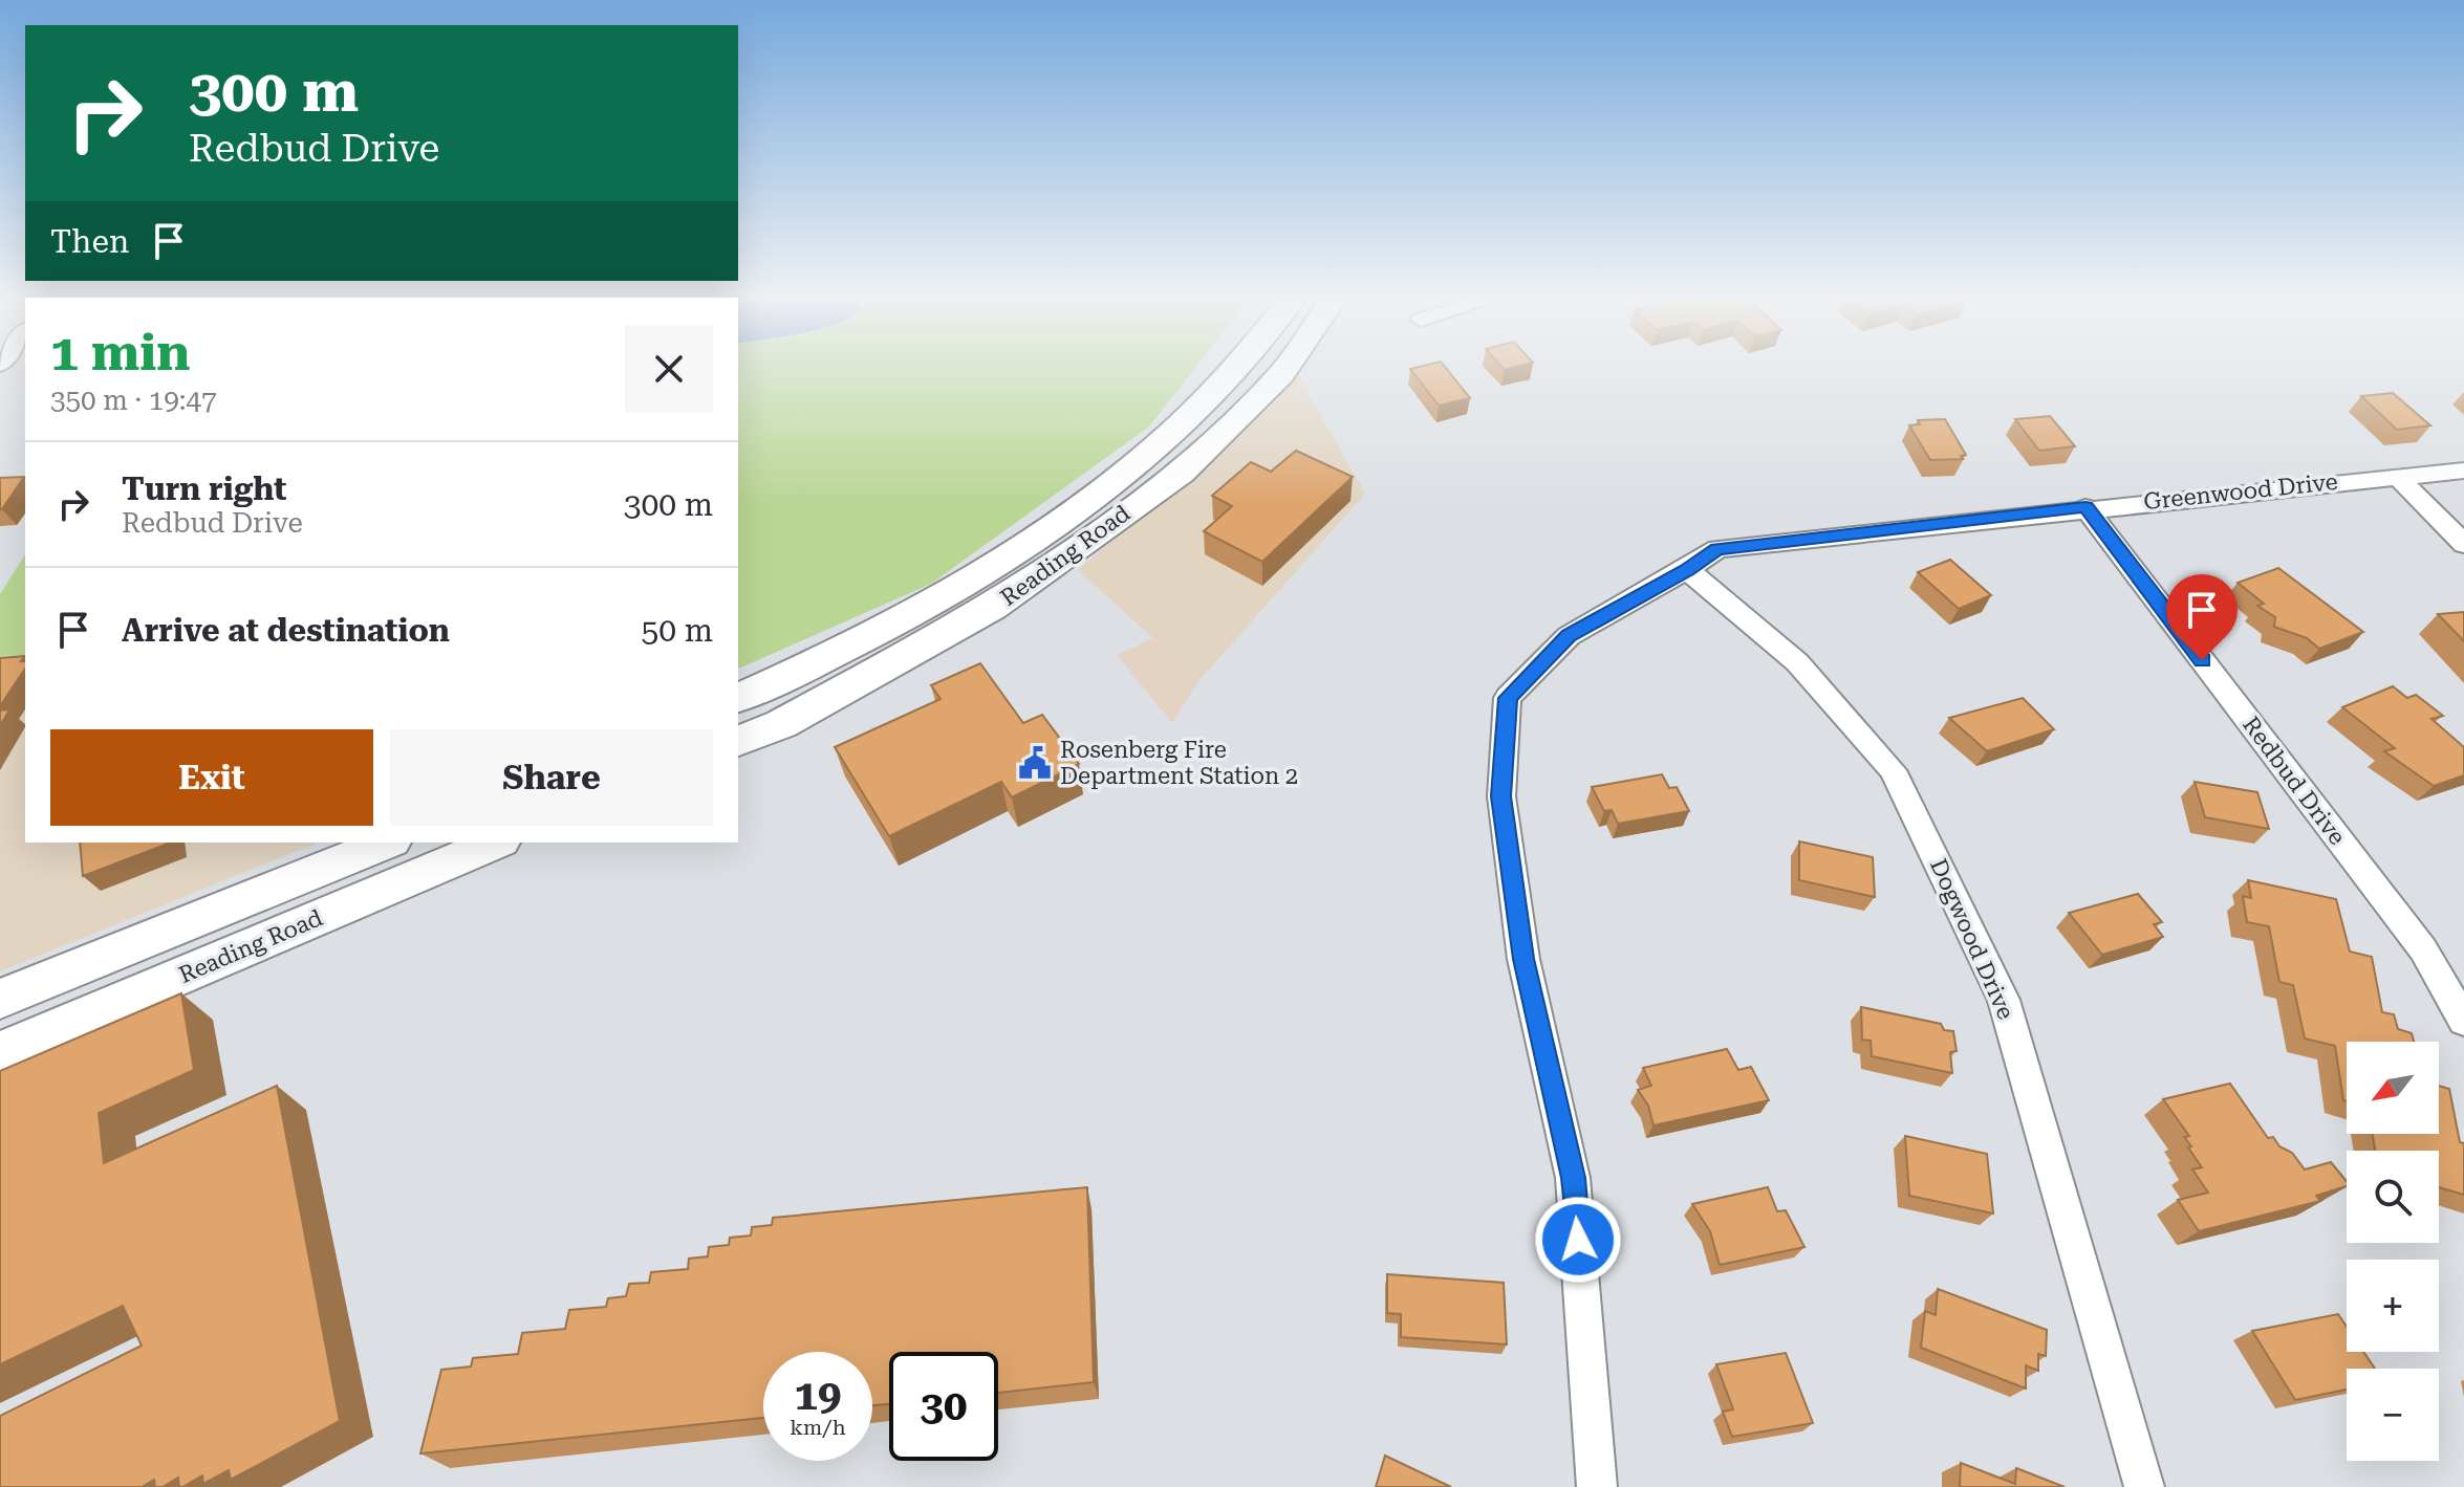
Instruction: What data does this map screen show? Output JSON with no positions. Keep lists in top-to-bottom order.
{
  "streets": {
    "main road": ["Reading Road"],
    "street": ["Greenwood Drive", "Redbud Drive", "Dogwood Drive"]
  },
  "crossings": [
    ["Greenwood Drive", "Redbud Drive"],
    ["Greenwood Drive", "Dogwood Drive"]
  ],
  "places": {
    "public building": ["Rosenberg Fire Department Station 2"]
  },
  "north": "bottom left",
  "page": {
    "turn": ["300 m", "Redbud Drive"],
    "then": "Then",
    "heading": ["1 min", "350 m · 19:47"],
    "list": [
      {
        "name": "Turn right",
        "note": "Redbud Drive",
        "value": "300 m"
      },
      {
        "name": "Arrive at destination",
        "value": "50 m"
      }
    ],
    "buttons": ["Exit", "Share"],
    "map_buttons": ["+", "−"],
    "speed": "19 km/h",
    "limit": "30"
  }
}
